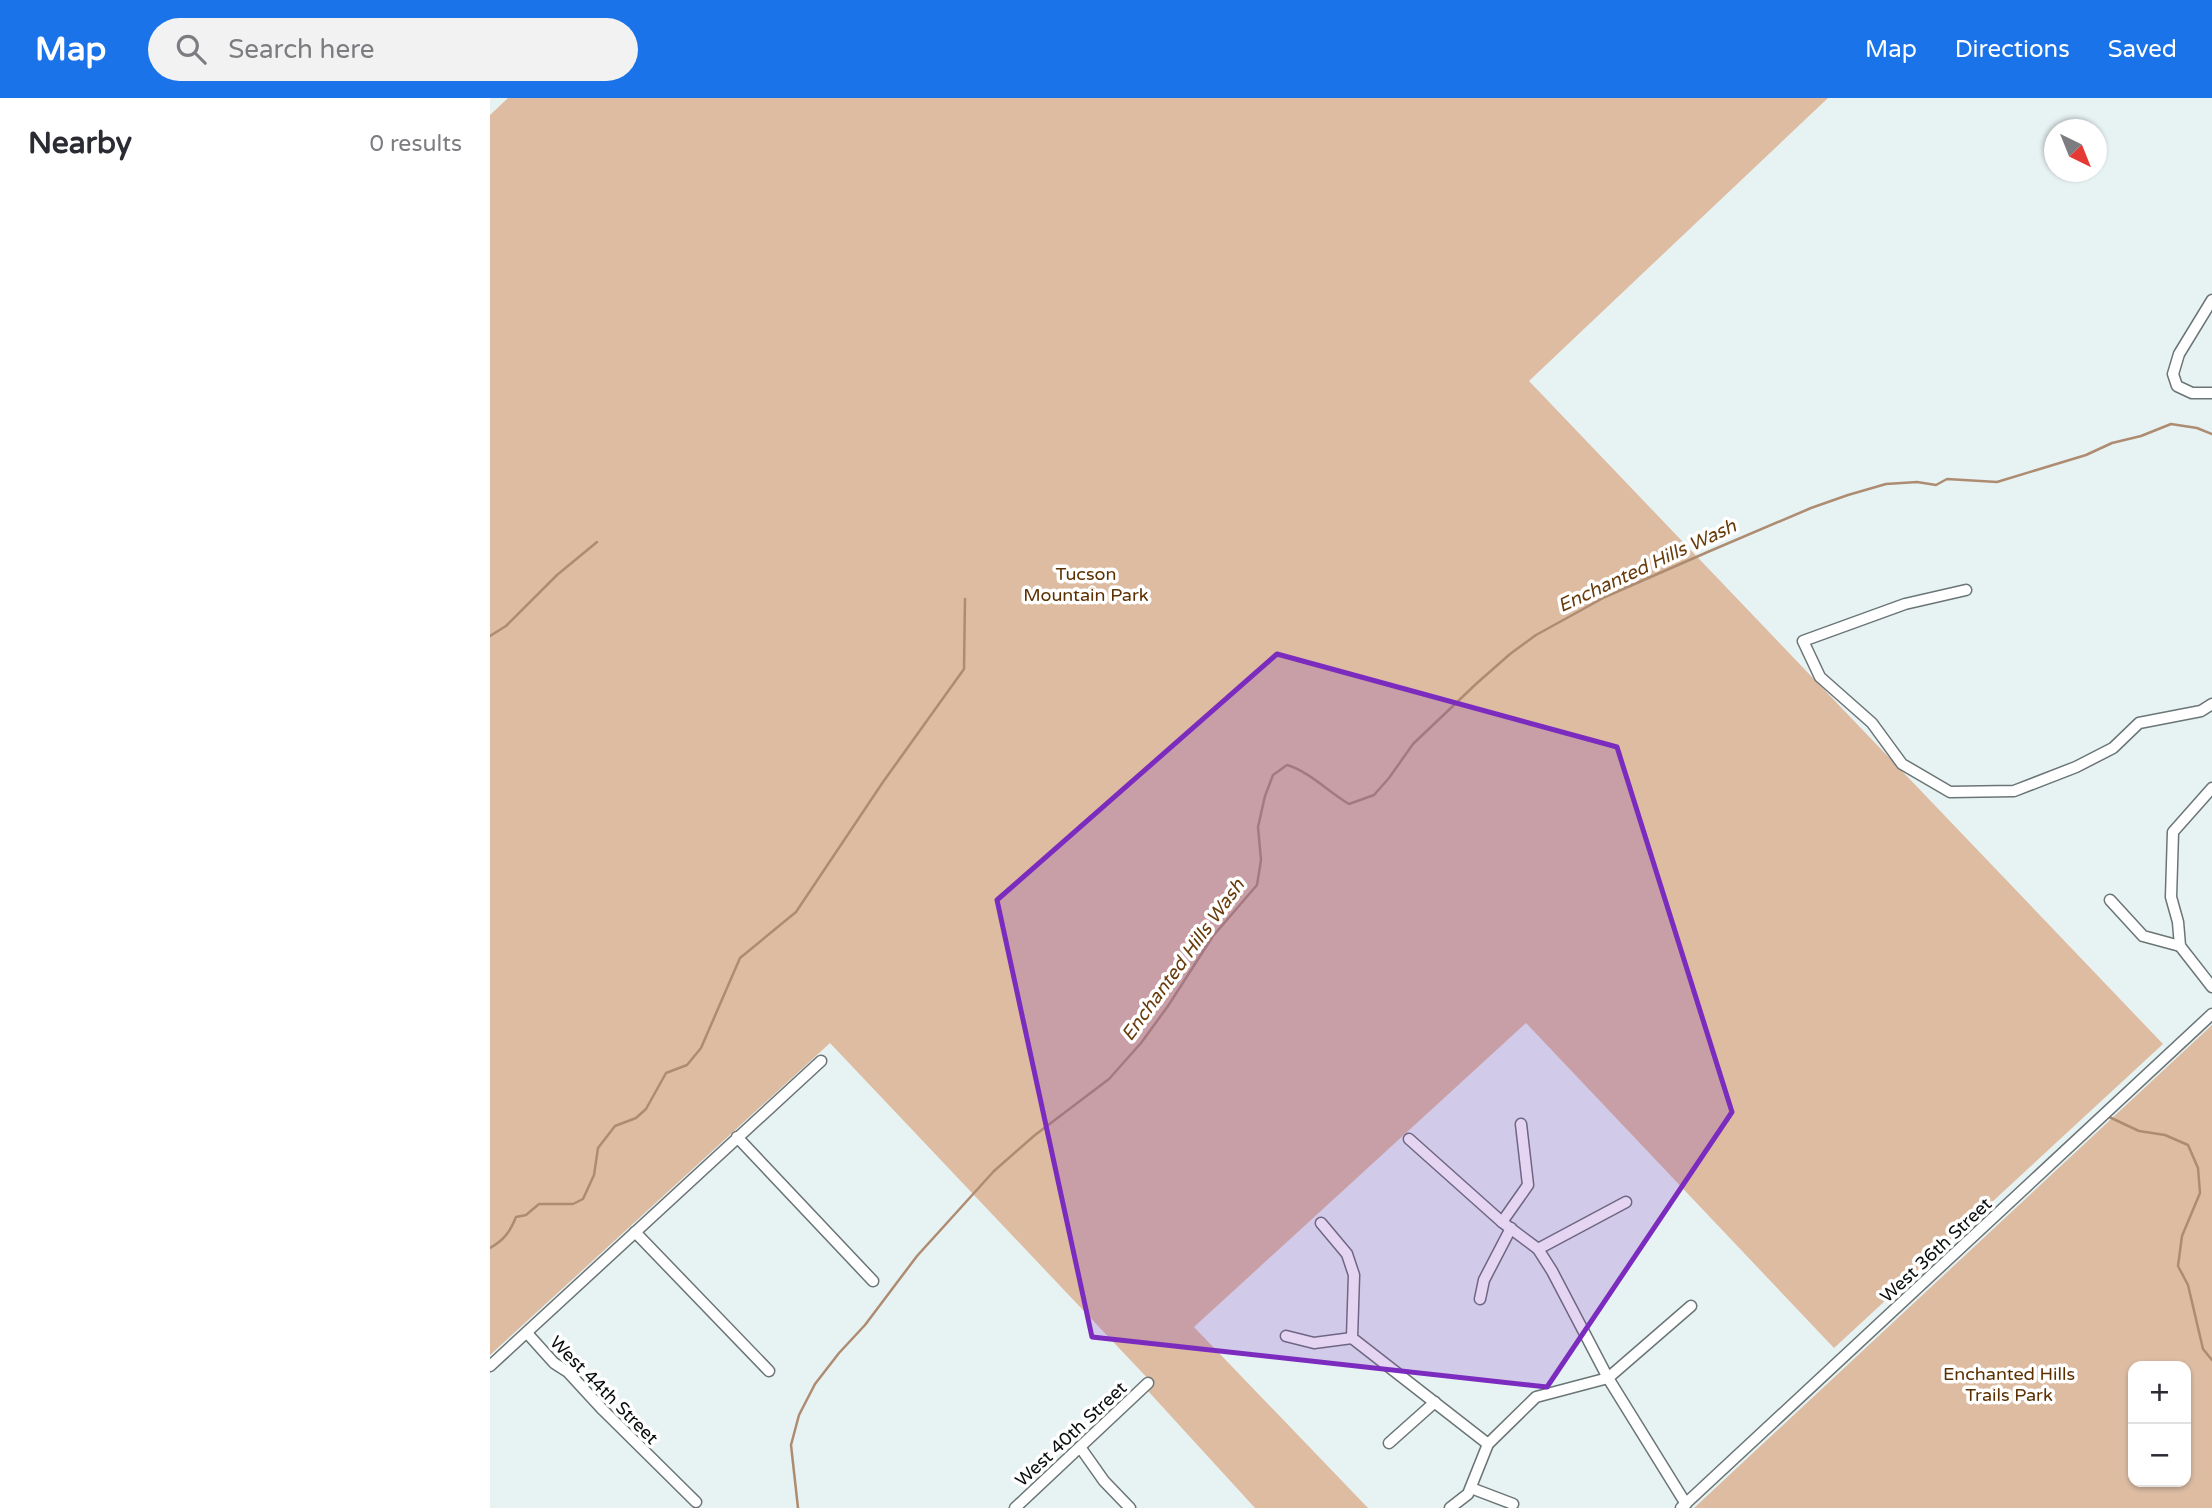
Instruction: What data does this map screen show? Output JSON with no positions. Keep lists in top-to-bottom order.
{
  "streets": {
    "street": ["West 36th Street", "West 44th Street", "West 40th Street"]
  },
  "water": ["Enchanted Hills Wash"],
  "parks": ["Tucson Mountain Park", "Enchanted Hills Trails Park"],
  "north": "bottom right",
  "page": {
    "header": "Map",
    "search": "Search here",
    "nav": ["Map", "Directions", "Saved"],
    "heading": ["Nearby", "0 results"],
    "map_buttons": ["+", "−"]
  }
}
